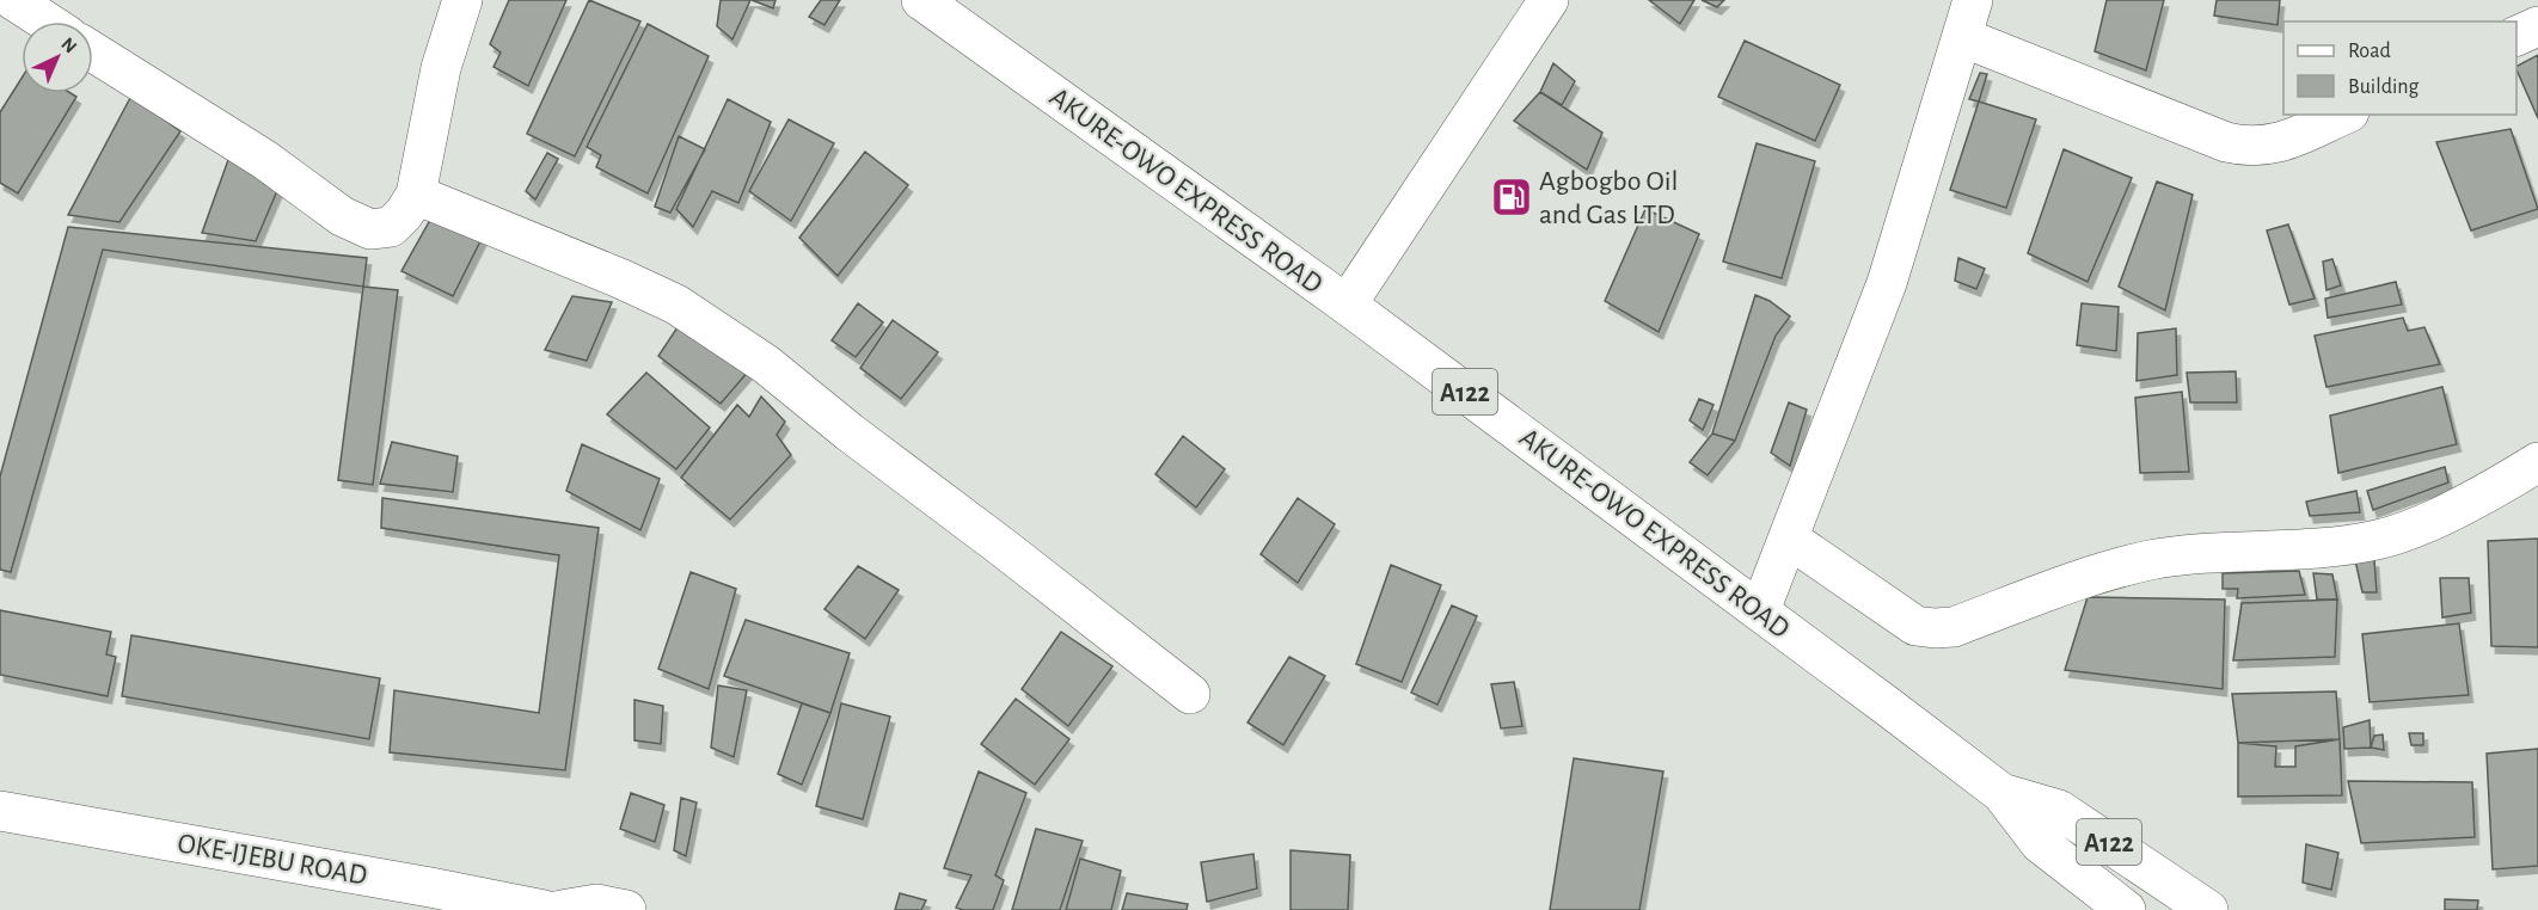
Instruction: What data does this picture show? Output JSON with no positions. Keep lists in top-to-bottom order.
{
  "streets": {
    "main road": ["AKURE-OWO EXPRESS ROAD", "A122", "OKE-IJEBU ROAD"]
  },
  "places": {
    "fuel station": ["Agbogbo Oil and Gas LTD"]
  },
  "legend": ["Road", "Building"],
  "north": "top right"
}
